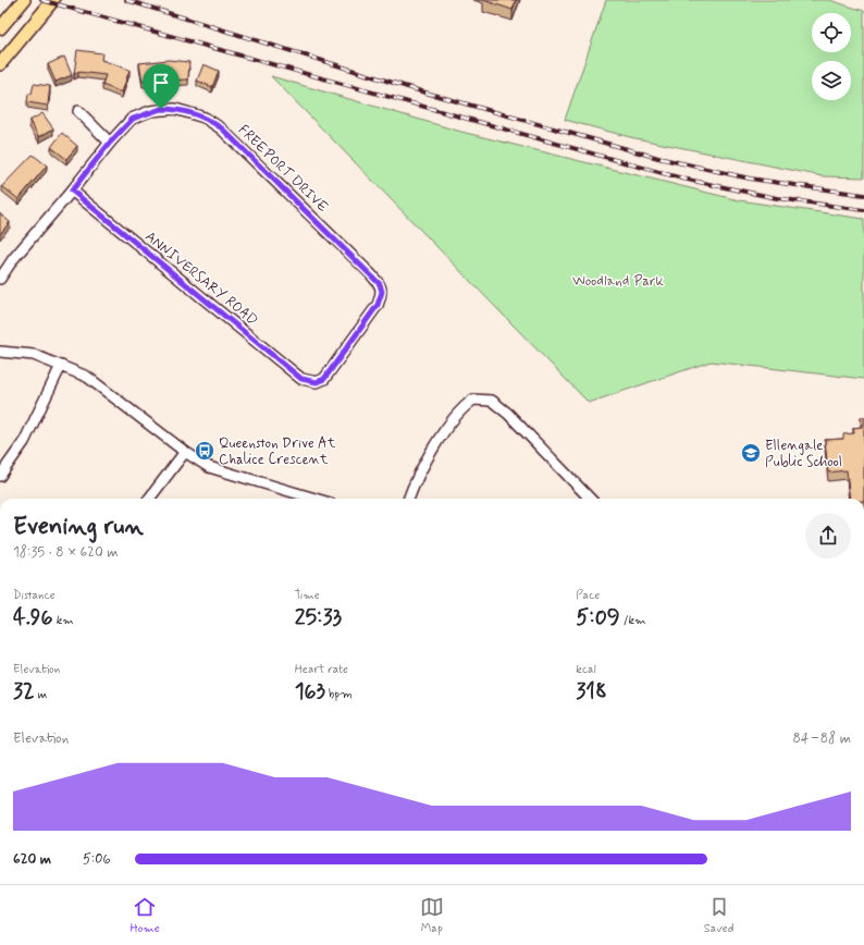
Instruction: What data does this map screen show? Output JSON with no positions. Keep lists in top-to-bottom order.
{
  "streets": {
    "street": ["FREEPORT DRIVE", "ANNIVERSARY ROAD"]
  },
  "crossings": [
    ["FREEPORT DRIVE", "ANNIVERSARY ROAD"]
  ],
  "parks": ["Woodland Park"],
  "places": {
    "bus stop": ["Queenston Drive At Chalice Crescent"],
    "school or university": ["Ellengale Public School"]
  },
  "page": {
    "heading": ["Evening run", "18:35 · 8 × 620 m"],
    "stats": [
      ["Distance", "4.96 km"],
      ["Time", "25:33"],
      ["Pace", "5:09 /km"],
      ["Elevation", "32 m"],
      ["Heart rate", "163 bpm"],
      ["kcal", "318"]
    ],
    "chart": ["Elevation", "84–88 m"],
    "list": [
      {
        "name": "620 m",
        "note": "5:06"
      }
    ],
    "tabs": ["Home", "Map", "Saved"]
  }
}
